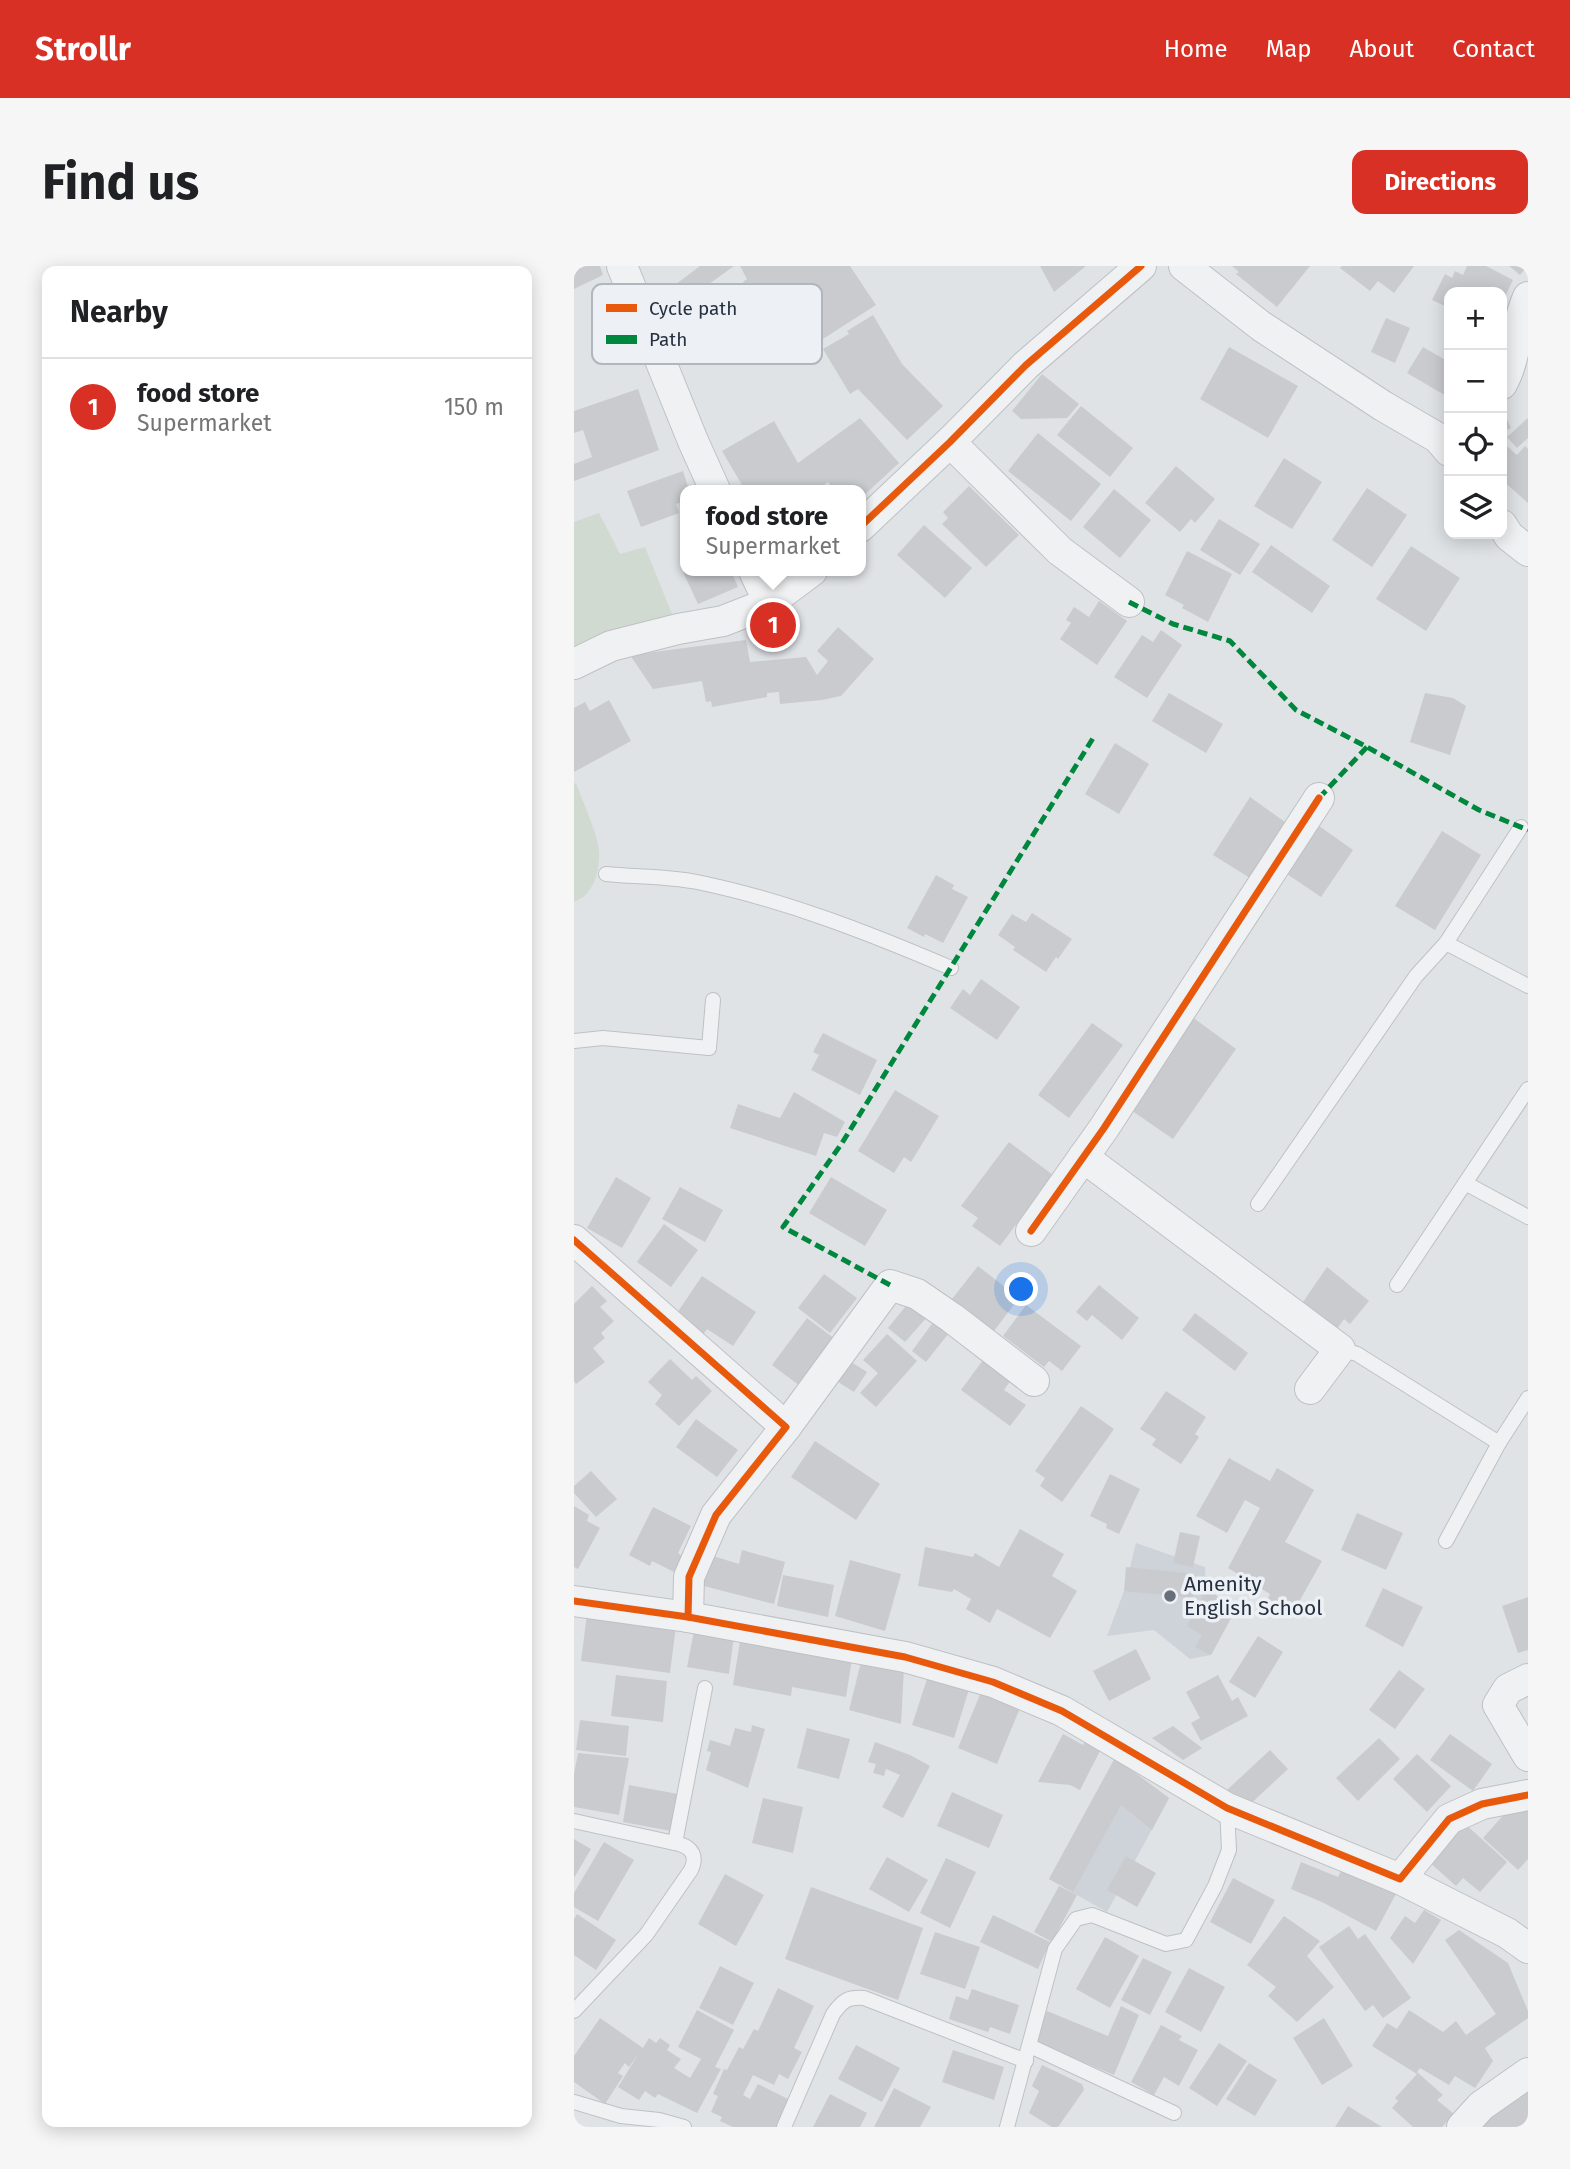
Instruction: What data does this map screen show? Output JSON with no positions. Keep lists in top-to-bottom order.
{
  "places": ["Amenity English School"],
  "legend": ["Cycle path", "Path"],
  "page": {
    "header": "Strollr",
    "nav": [
      "Home",
      "Map",
      "About",
      "Contact"
    ],
    "buttons": "Directions",
    "title": "Find us",
    "heading": "Nearby",
    "map_buttons": ["+", "−"],
    "list": [
      {
        "mark": "1",
        "name": "food store",
        "note": "Supermarket",
        "value": "150 m"
      }
    ],
    "popup": ["food store", "Supermarket"],
    "pins": "1"
  }
}
